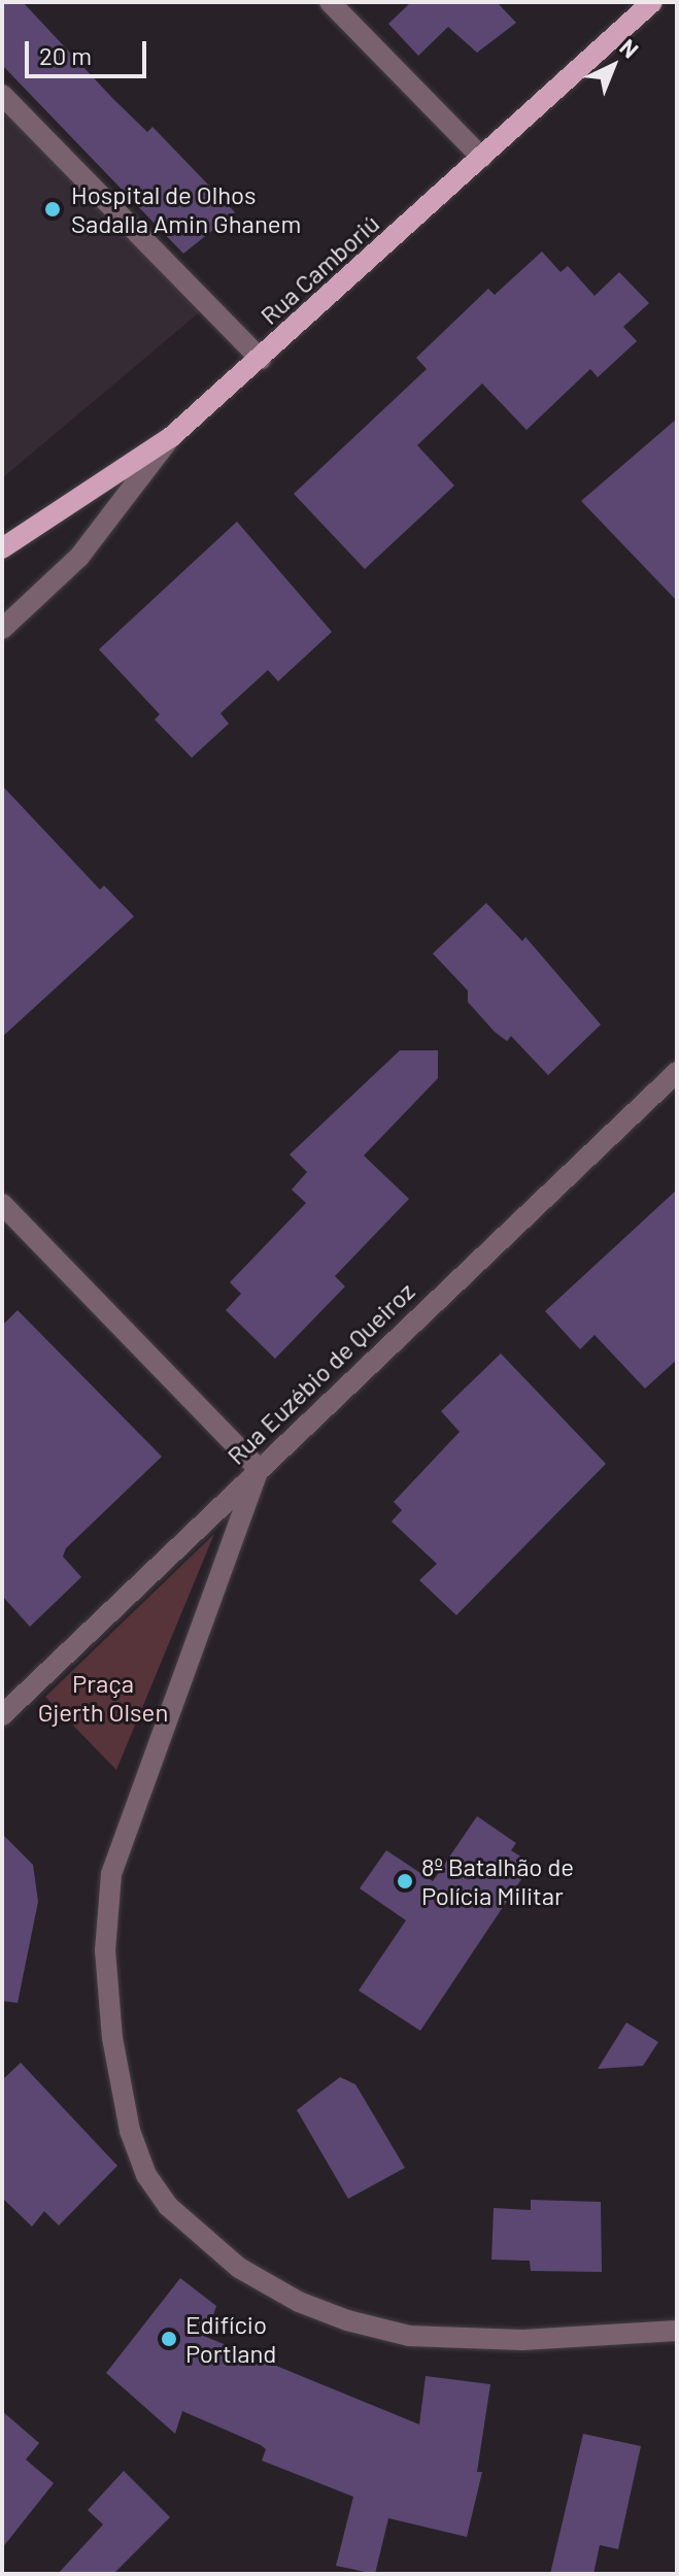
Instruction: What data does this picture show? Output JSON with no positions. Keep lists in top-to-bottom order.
{
  "streets": {
    "main road": ["Rua Camboriú"],
    "street": ["Rua Euzébio de Queiroz"]
  },
  "parks": ["Praça Gjerth Olsen"],
  "places": ["Hospital de Olhos Sadalla Amin Ghanem", "8º Batalhão de Polícia Militar", "Edifício Portland"],
  "scale_bar": "20 m",
  "north": "top right"
}
